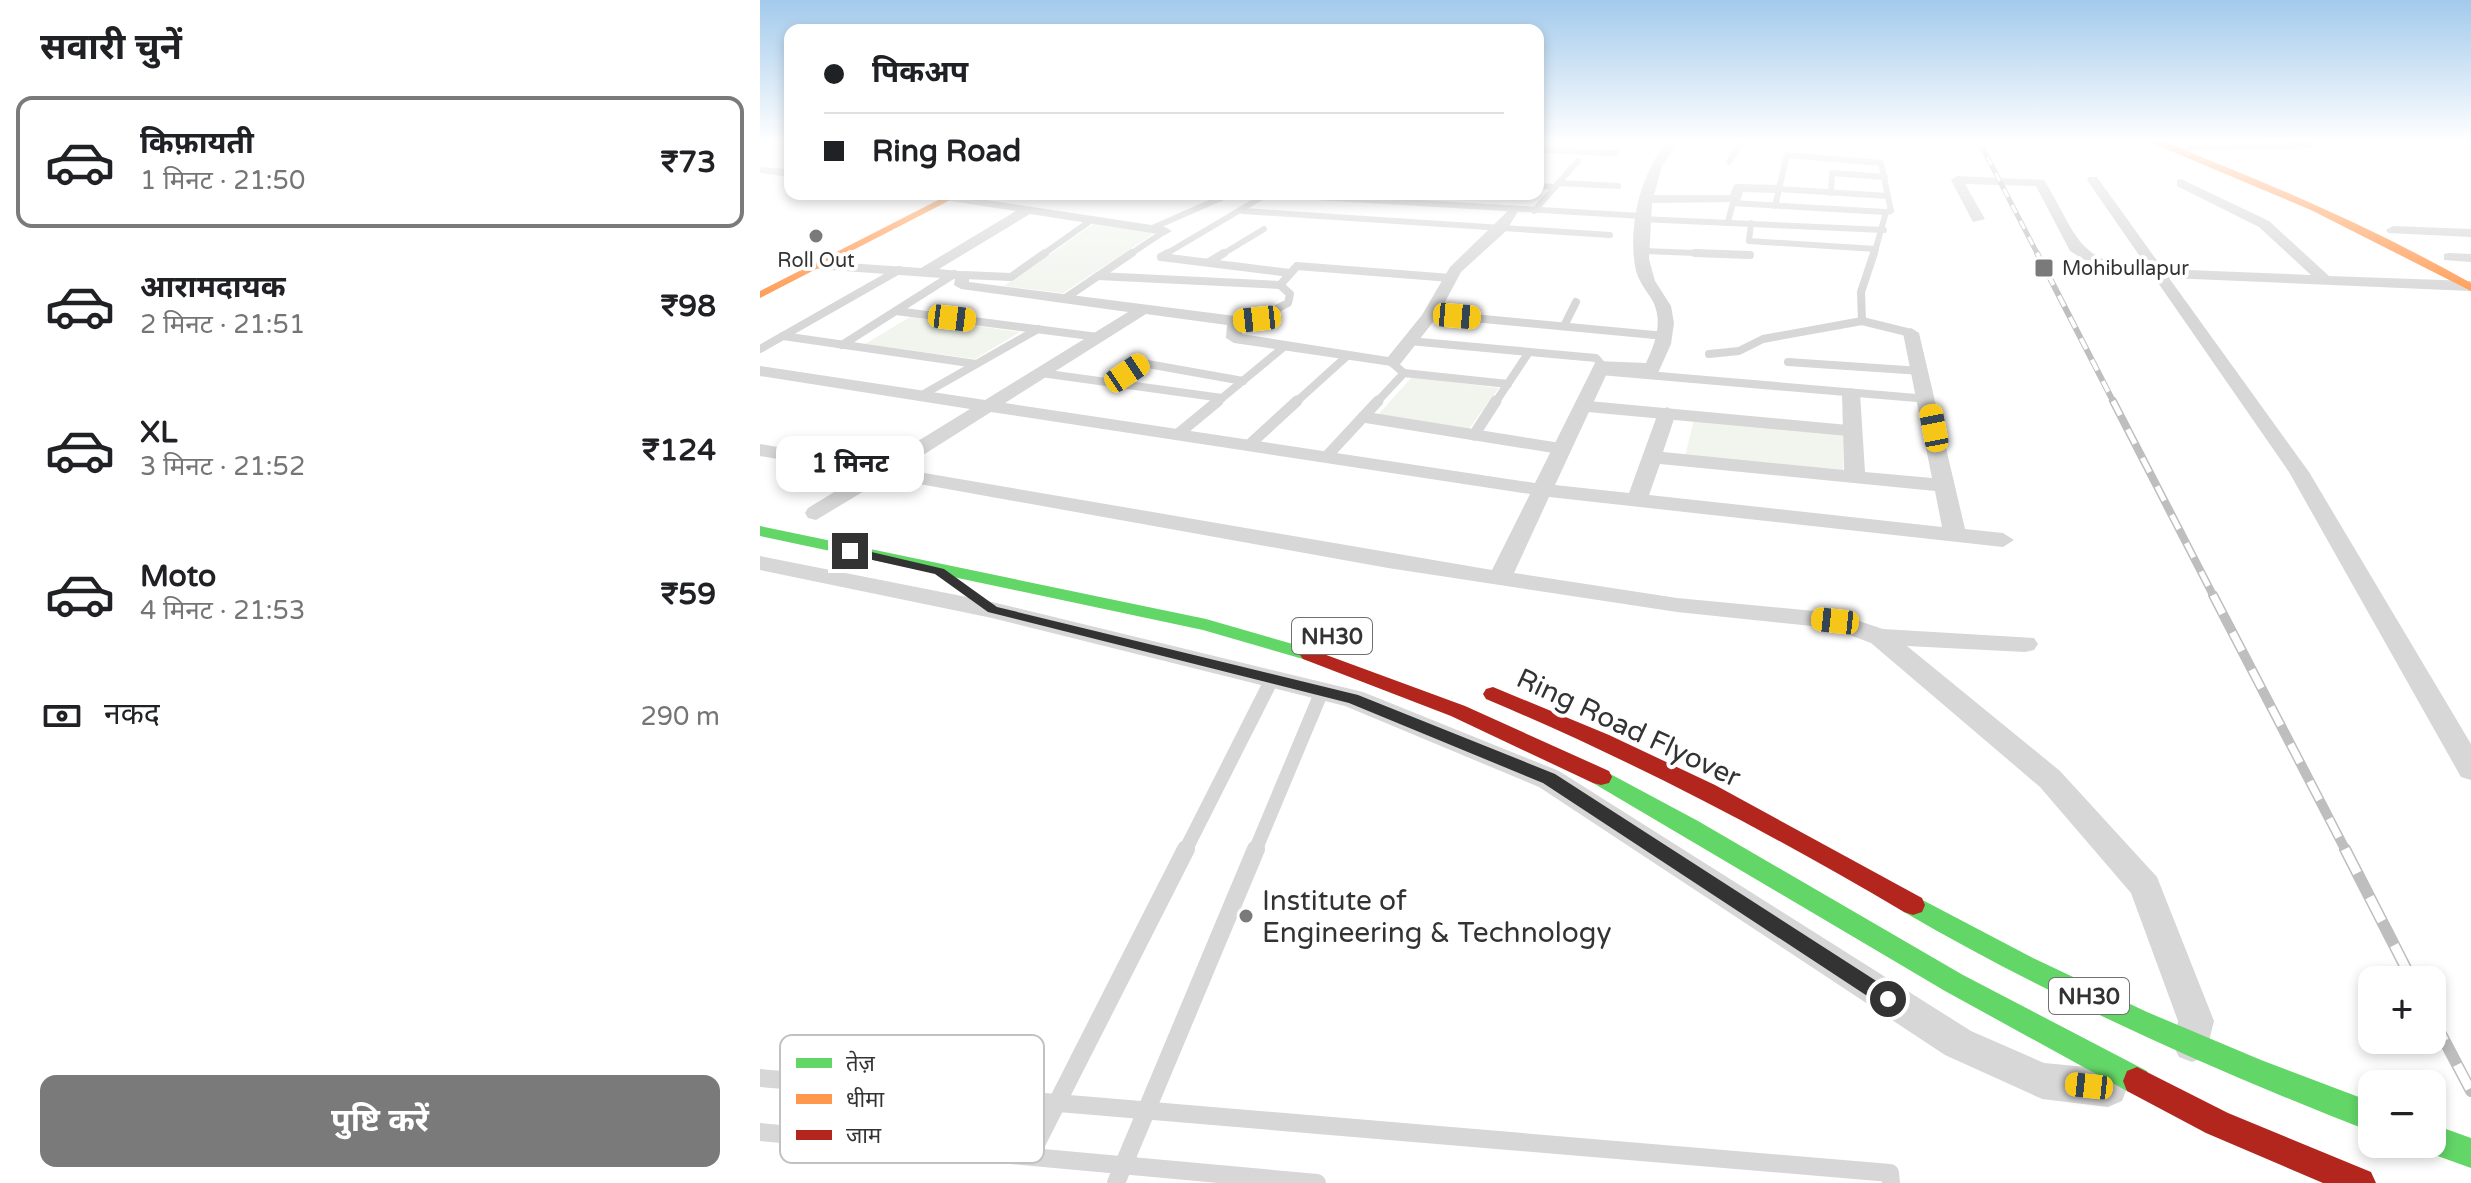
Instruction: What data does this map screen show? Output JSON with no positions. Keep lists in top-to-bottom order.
{
  "streets": {
    "main road": ["NH30", "Ring Road Flyover"]
  },
  "places": {
    "other": ["Roll Out", "Institute of Engineering & Technology"],
    "transit": ["Mohibullapur"]
  },
  "legend": ["तेज़", "धीमा", "जाम"],
  "page": {
    "heading": "सवारी चुनें",
    "banner": ["पिकअप", "Ring Road"],
    "list": [
      {
        "name": "किफ़ायती",
        "note": "1 मिनट · 21:50",
        "value": "₹73"
      },
      {
        "name": "आरामदायक",
        "note": "2 मिनट · 21:51",
        "value": "₹98"
      },
      {
        "name": "XL",
        "note": "3 मिनट · 21:52",
        "value": "₹124"
      },
      {
        "name": "Moto",
        "note": "4 मिनट · 21:53",
        "value": "₹59"
      }
    ],
    "bubble": "1 मिनट",
    "pay": ["नकद", "290 m"],
    "map_buttons": ["+", "−"],
    "buttons": "पुष्टि करें"
  }
}
